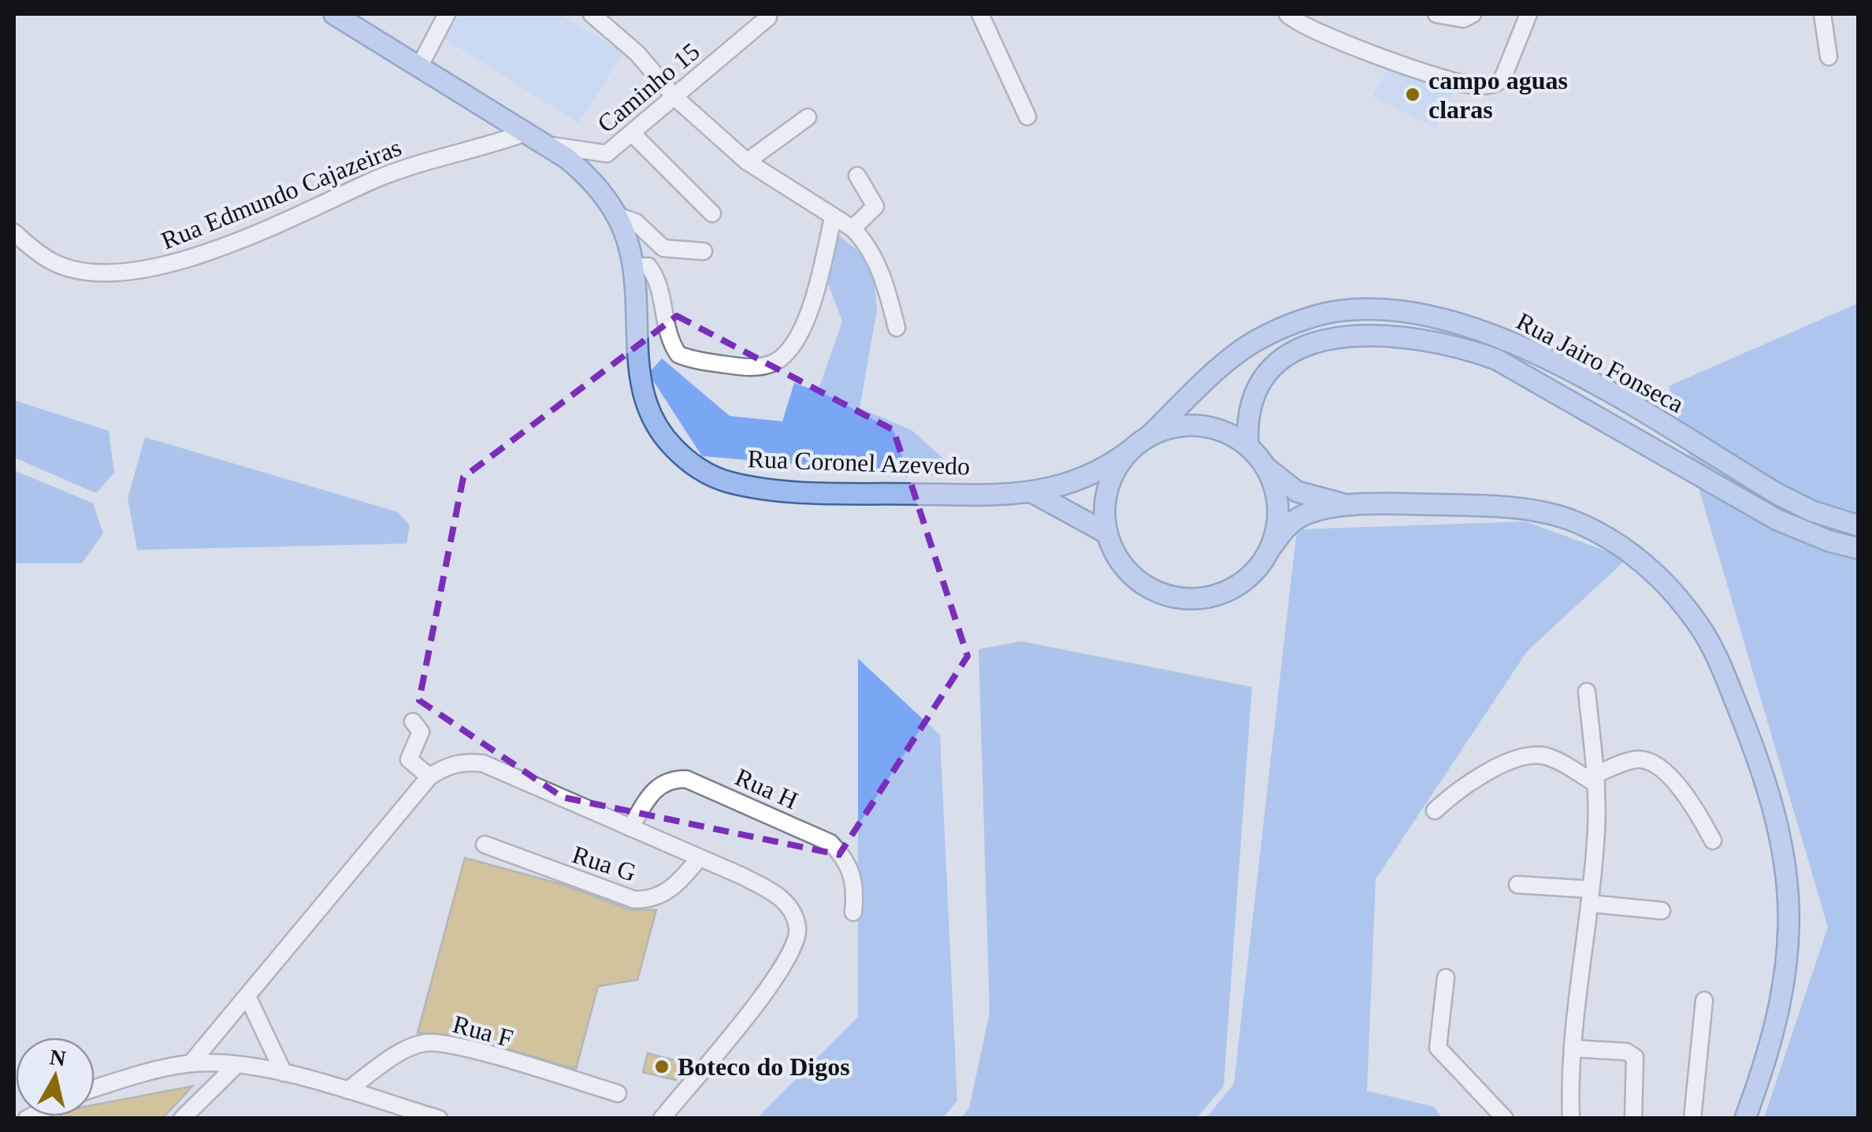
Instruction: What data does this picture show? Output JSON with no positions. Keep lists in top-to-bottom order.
{
  "streets": {
    "main road": ["Rua Jairo Fonseca", "Rua Coronel Azevedo"],
    "street": [
      "Caminho 15",
      "Rua Edmundo Cajazeiras",
      "Rua H",
      "Rua G",
      "Rua F"
    ]
  },
  "crossings": [
    ["Caminho 15", "Rua Coronel Azevedo"],
    ["Rua Edmundo Cajazeiras", "Rua Coronel Azevedo"]
  ],
  "places": ["campo aguas claras", "Boteco do Digos"],
  "north": "top"
}
